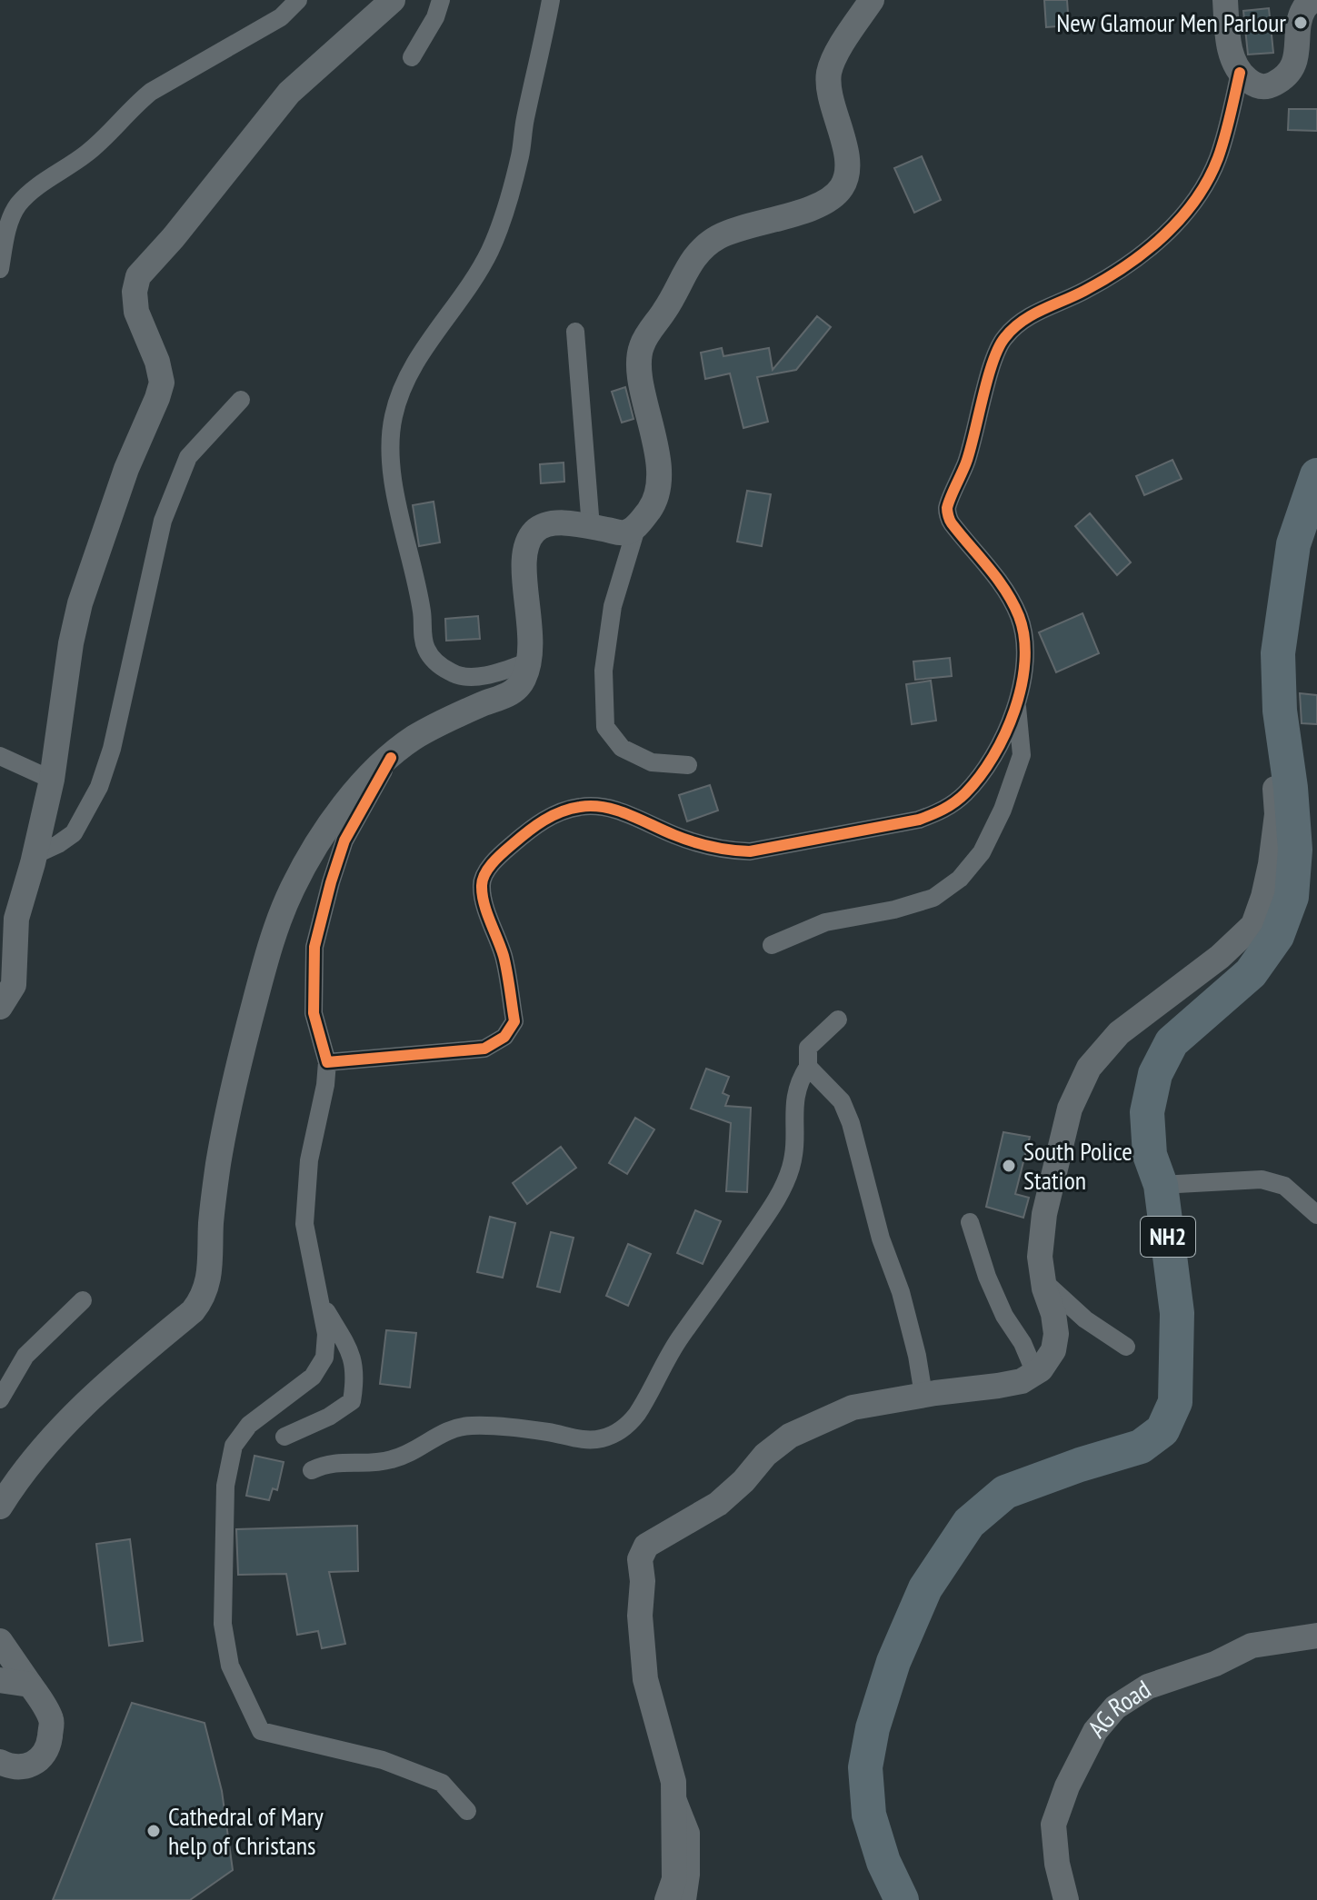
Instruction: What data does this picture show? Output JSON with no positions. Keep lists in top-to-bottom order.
{
  "streets": {
    "highway": ["NH2"],
    "main road": ["AG Road"]
  },
  "places": ["New Glamour Men Parlour", "South Police Station", "Cathedral of Mary help of Christans"]
}
